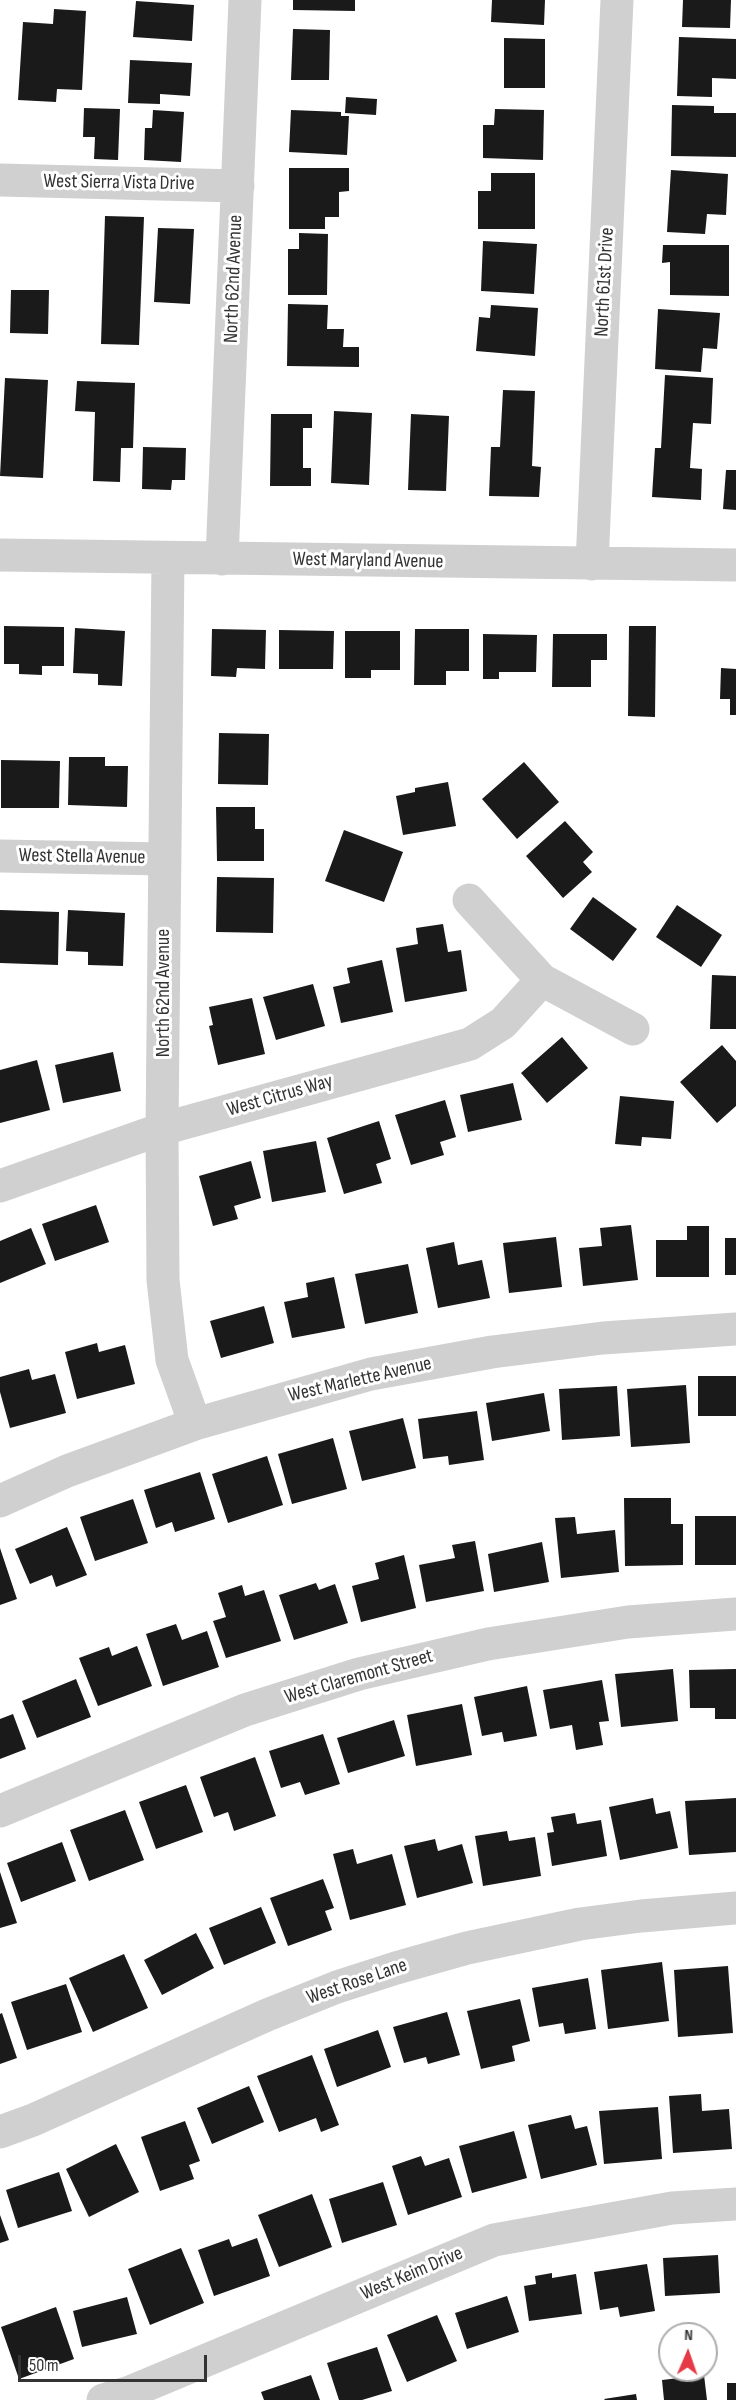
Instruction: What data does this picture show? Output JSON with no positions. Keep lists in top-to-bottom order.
{
  "streets": {
    "street": [
      "West Sierra Vista Drive",
      "North 62nd Avenue",
      "North 61st Drive",
      "West Maryland Avenue",
      "West Stella Avenue",
      "West Citrus Way",
      "West Marlette Avenue",
      "West Claremont Street",
      "West Rose Lane",
      "West Keim Drive"
    ]
  },
  "crossings": [
    ["West Sierra Vista Drive", "North 62nd Avenue"],
    ["North 62nd Avenue", "West Maryland Avenue"],
    ["North 62nd Avenue", "West Stella Avenue"],
    ["North 62nd Avenue", "West Citrus Way"],
    ["North 62nd Avenue", "West Marlette Avenue"],
    ["North 61st Drive", "West Maryland Avenue"]
  ],
  "scale_bar": "50 m",
  "north": "top"
}
